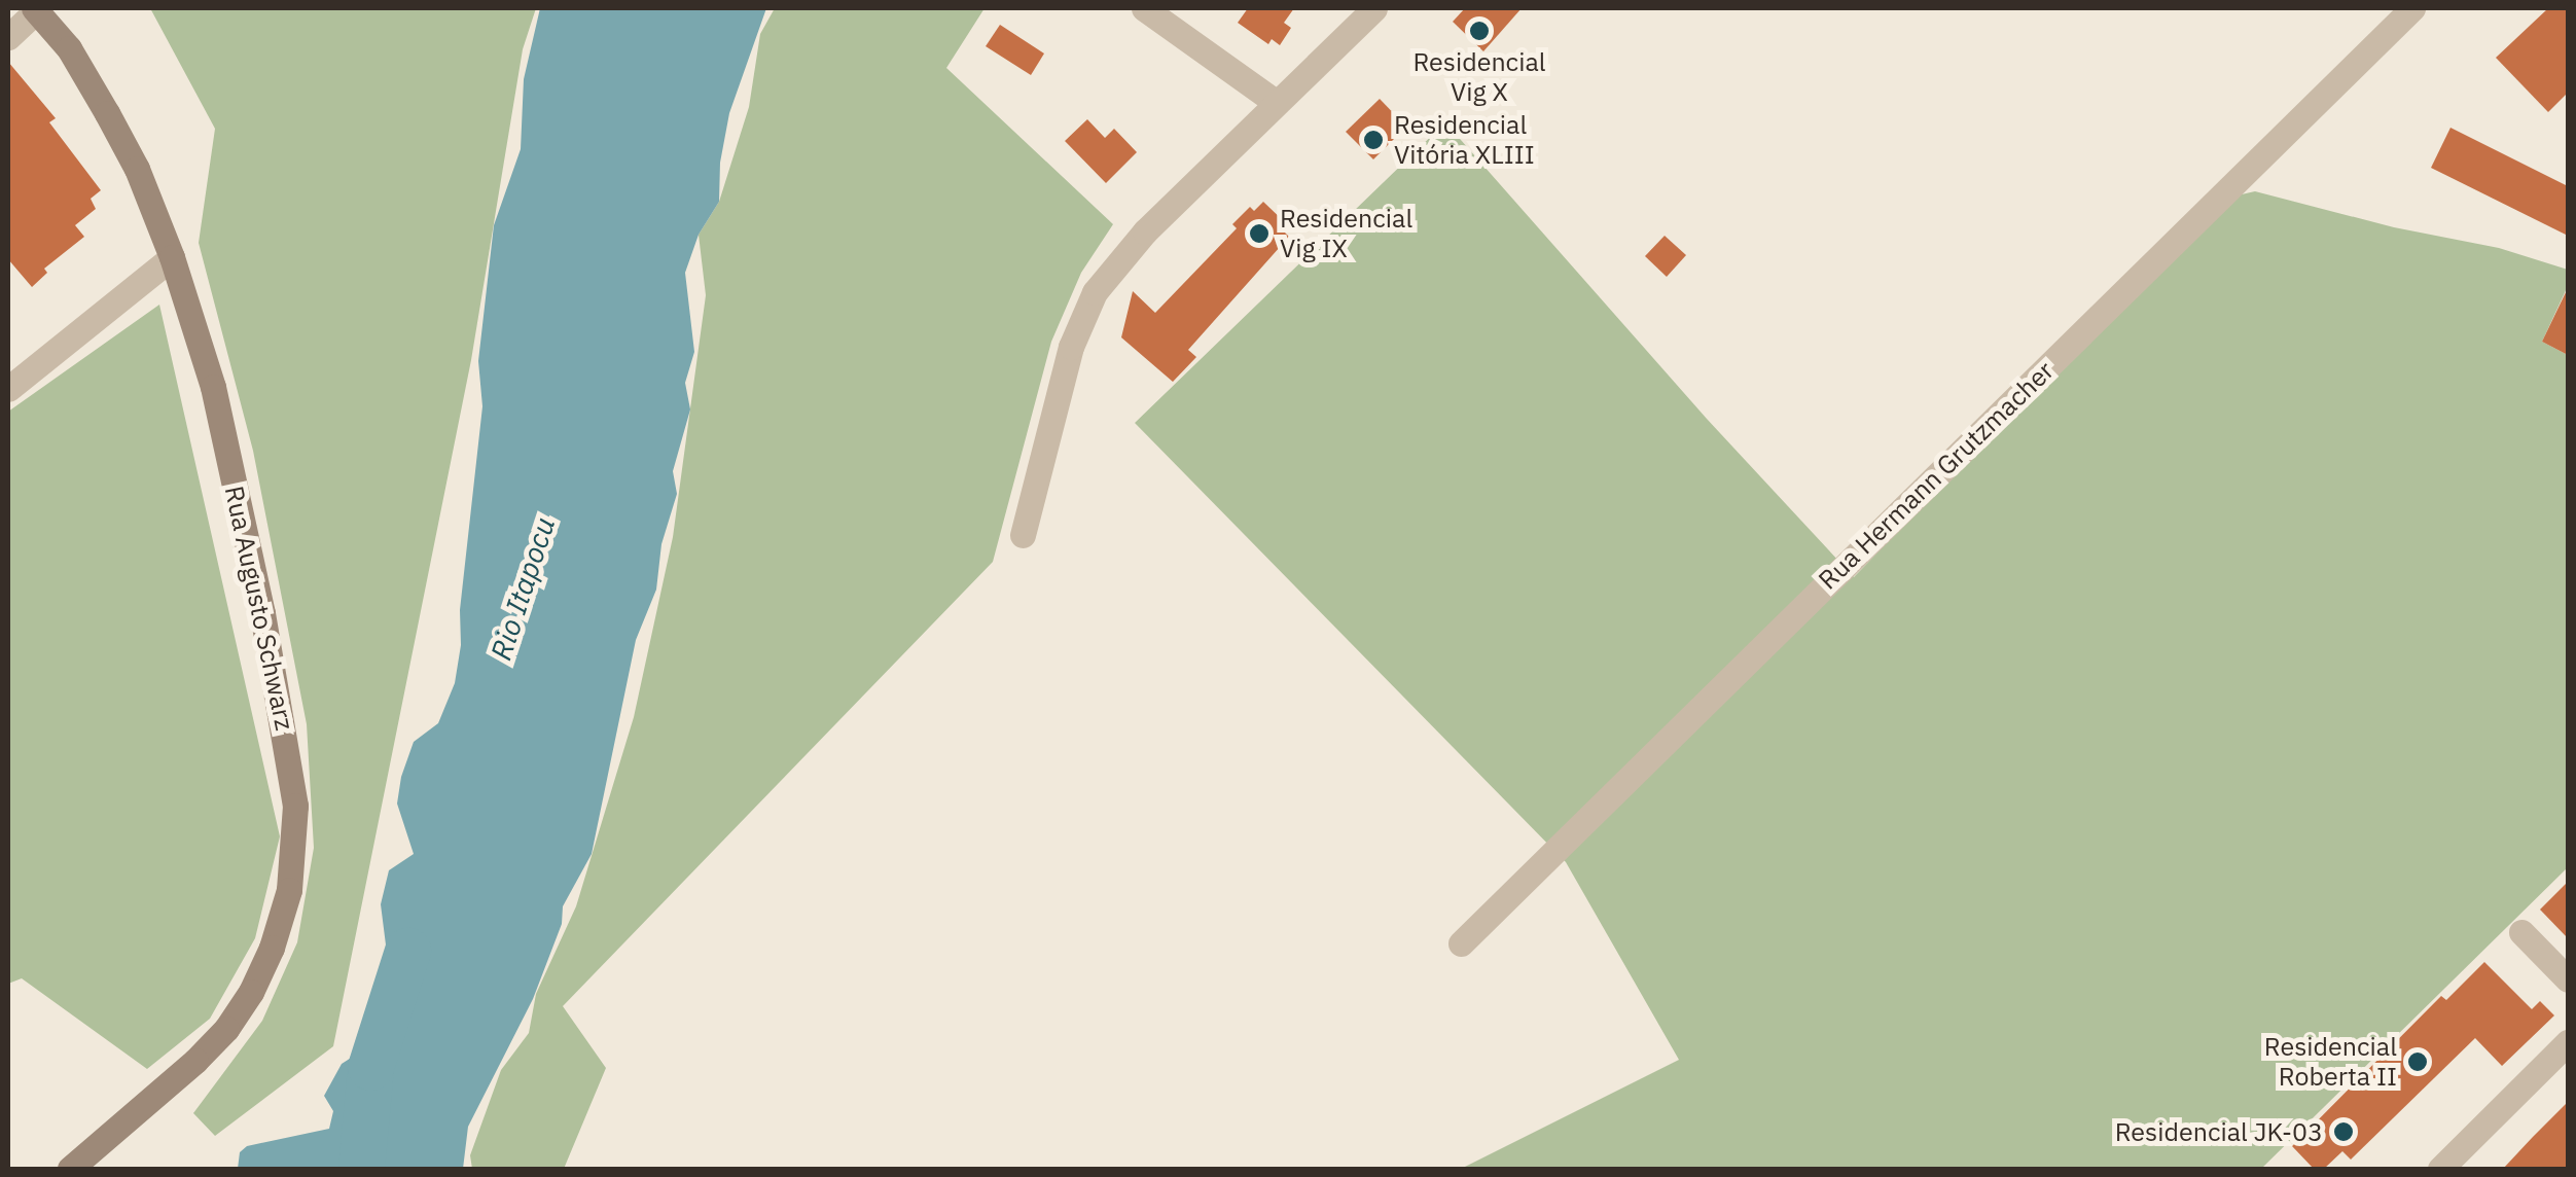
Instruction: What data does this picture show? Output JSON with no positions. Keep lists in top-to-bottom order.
{
  "streets": {
    "main road": ["Rua Augusto Schwarz"],
    "street": ["Rua Hermann Grutzmacher"]
  },
  "water": ["Rio Itapocu"],
  "places": [
    "Residencial Vig X",
    "Residencial Vitória XLIII",
    "Residencial Vig IX",
    "Residencial Roberta II",
    "Residencial JK-03"
  ]
}
